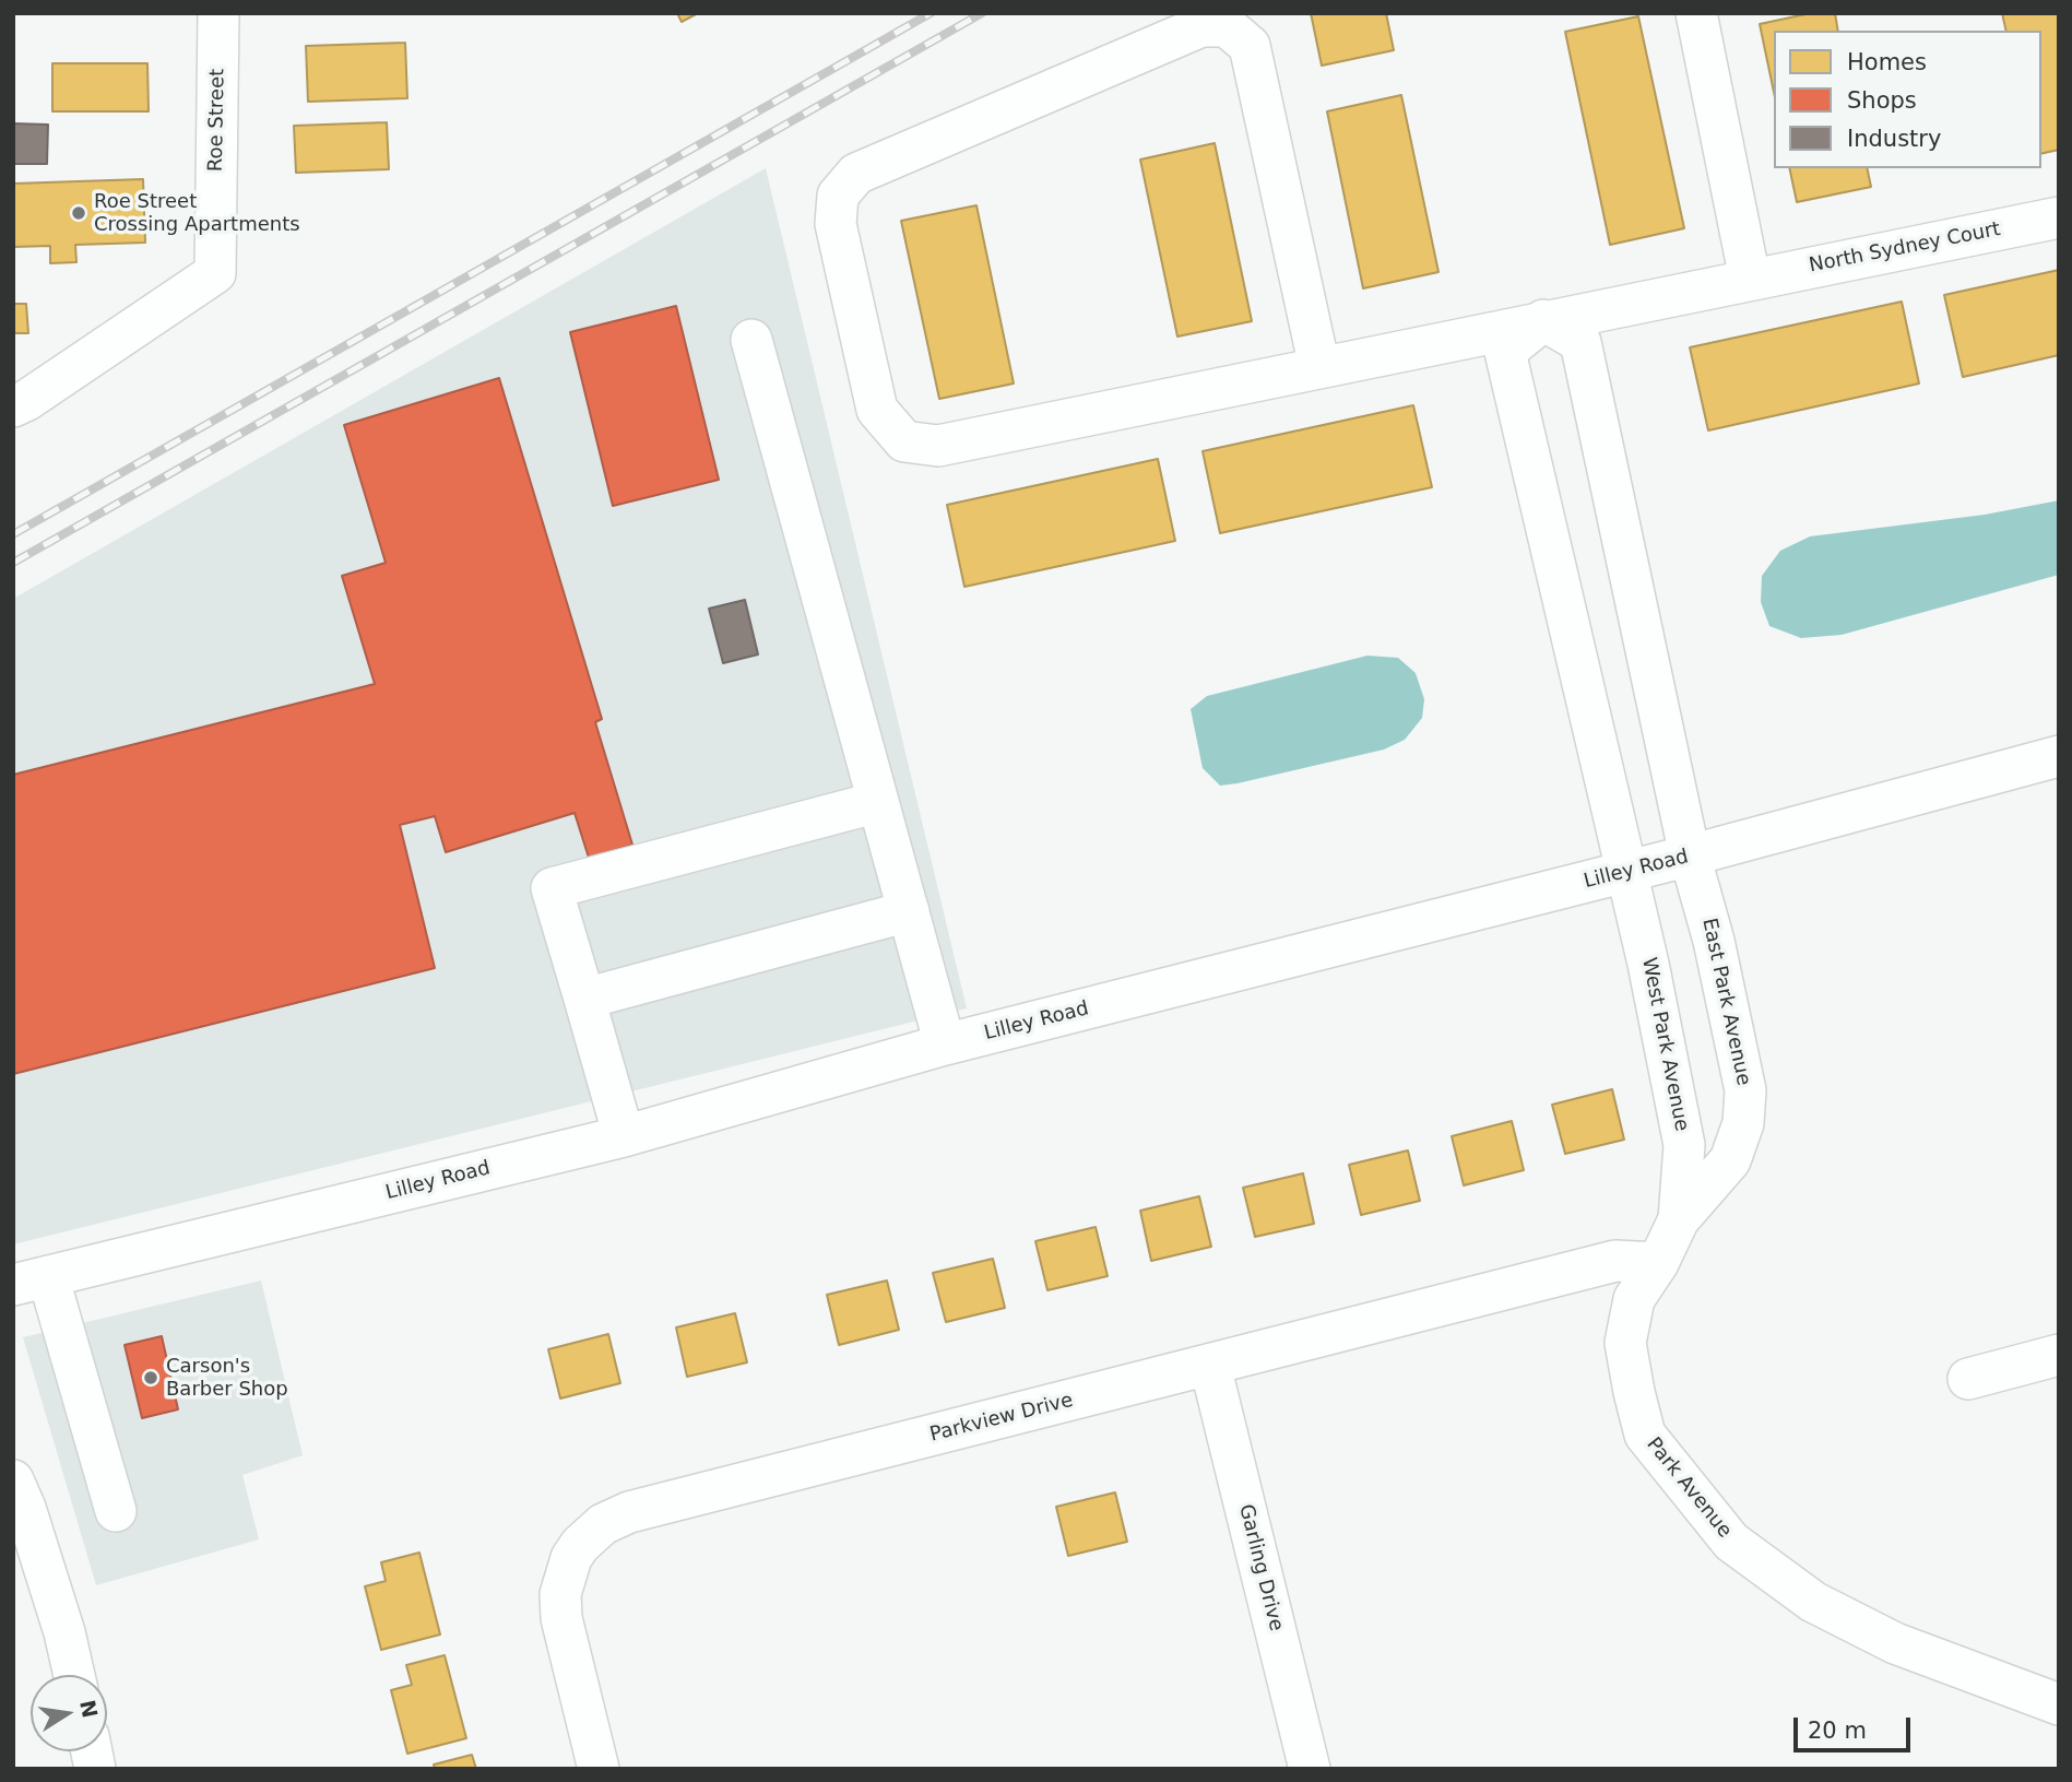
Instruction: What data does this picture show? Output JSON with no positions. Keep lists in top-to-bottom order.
{
  "streets": {
    "street": [
      "Roe Street",
      "North Sydney Court",
      "Lilley Road",
      "East Park Avenue",
      "West Park Avenue",
      "Parkview Drive",
      "Park Avenue",
      "Garling Drive"
    ]
  },
  "crossings": [
    ["North Sydney Court", "East Park Avenue"],
    ["North Sydney Court", "West Park Avenue"],
    ["Lilley Road", "East Park Avenue"],
    ["Lilley Road", "West Park Avenue"],
    ["East Park Avenue", "West Park Avenue"],
    ["East Park Avenue", "Park Avenue"],
    ["West Park Avenue", "Park Avenue"],
    ["Parkview Drive", "Park Avenue"],
    ["Parkview Drive", "Garling Drive"]
  ],
  "places": ["Roe Street Crossing Apartments", "Carson's Barber Shop"],
  "legend": ["Homes", "Shops", "Industry"],
  "scale_bar": "20 m",
  "north": "right"
}
